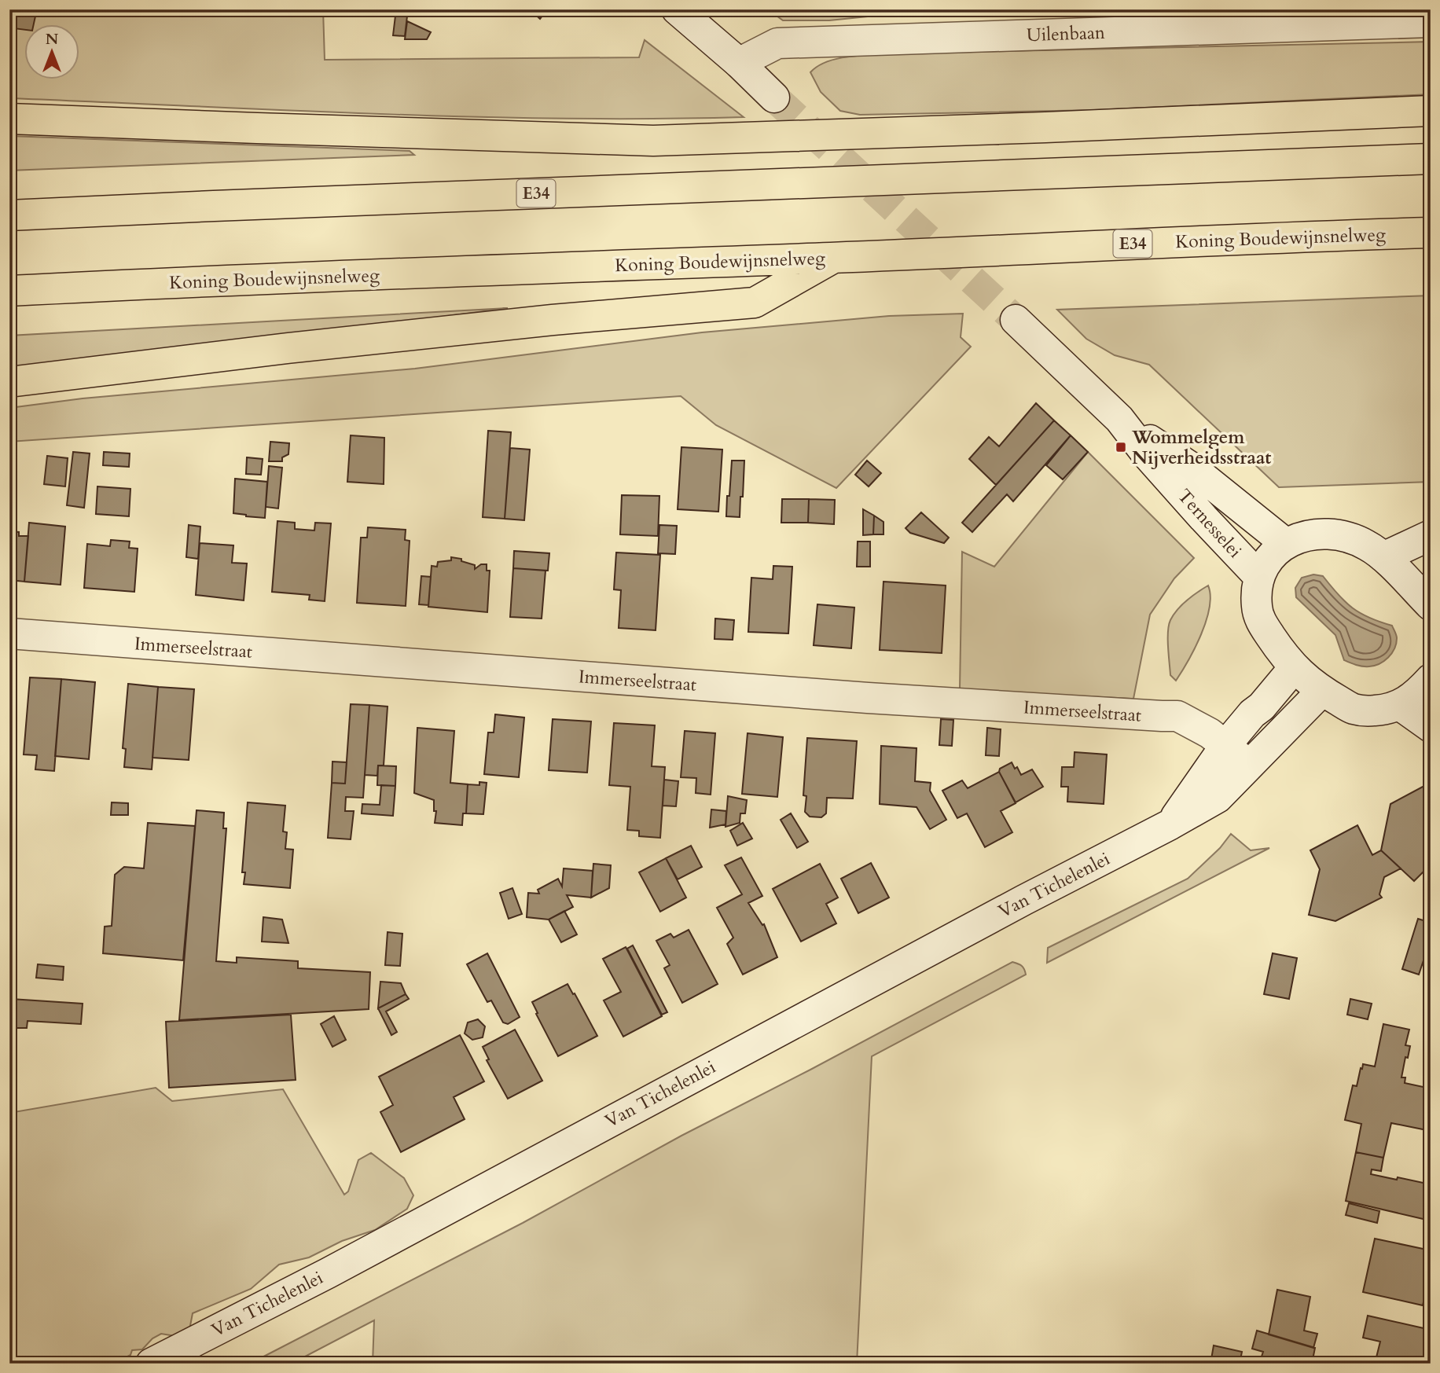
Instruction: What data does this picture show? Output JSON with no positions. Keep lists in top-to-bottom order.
{
  "streets": {
    "highway": ["E34", "Koning Boudewijnsnelweg"],
    "street": [
      "Uilenbaan",
      "Ternesselei",
      "Immerseelstraat",
      "Van Tichelenlei"
    ]
  },
  "crossings": [
    ["Immerseelstraat", "Van Tichelenlei"]
  ],
  "places": {
    "transit": ["Wommelgem Nijverheidsstraat"]
  },
  "north": "top"
}
